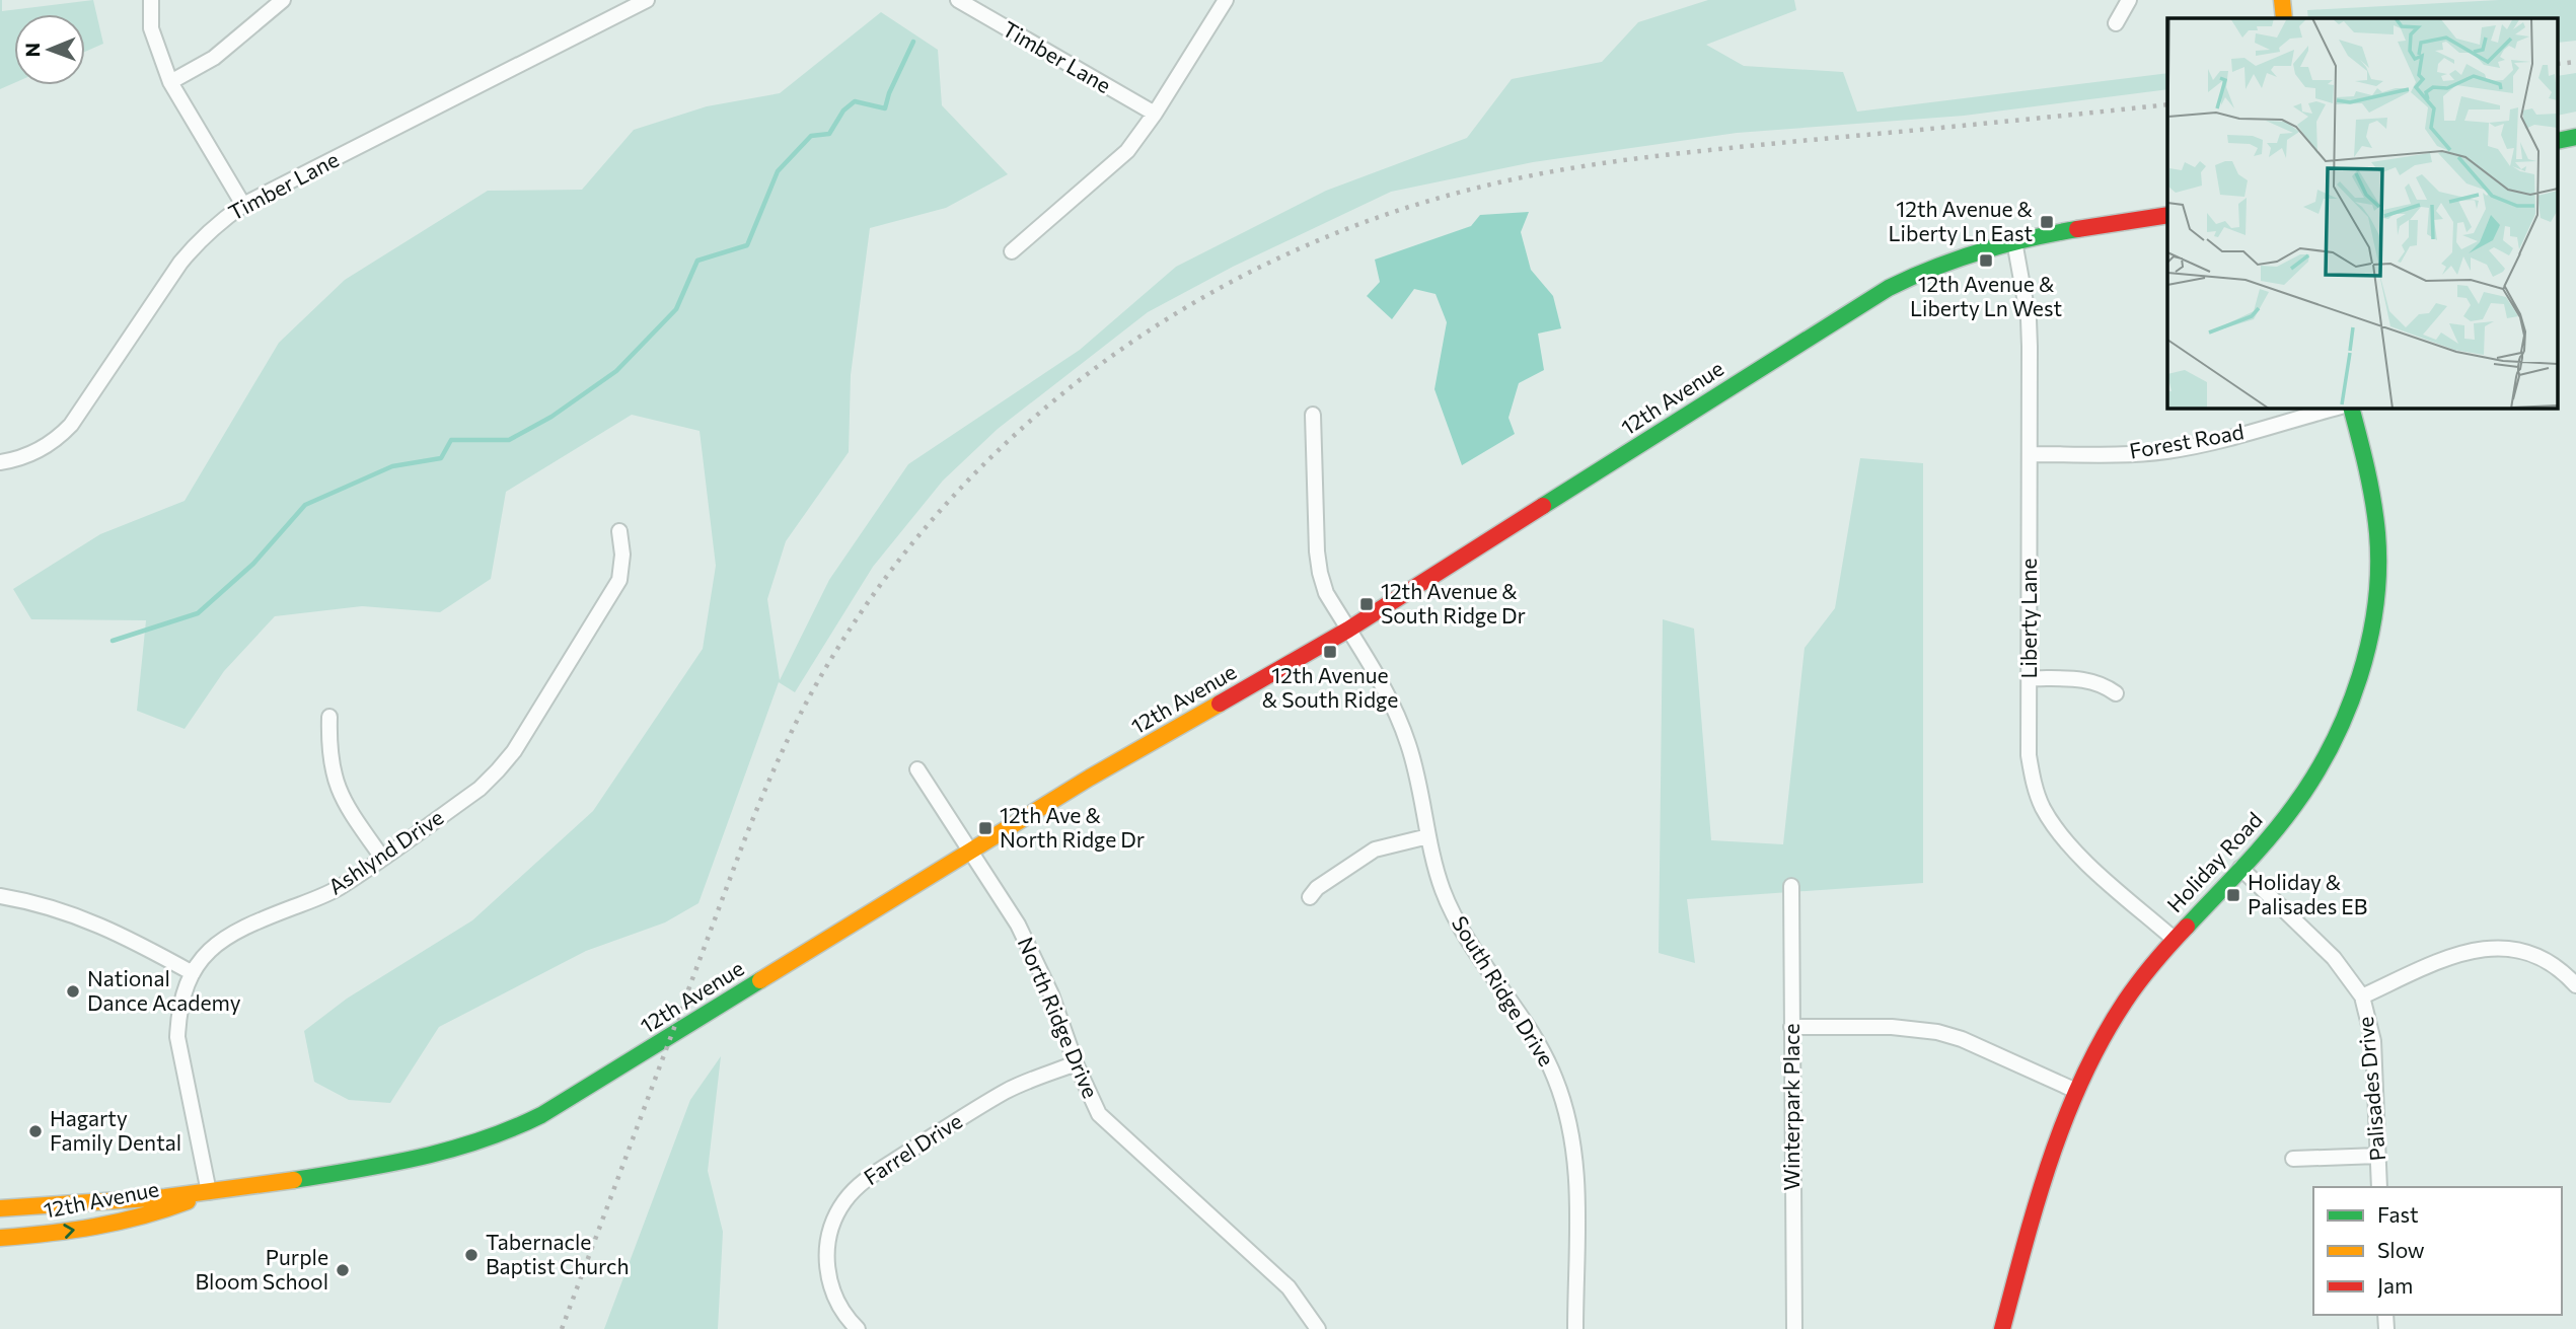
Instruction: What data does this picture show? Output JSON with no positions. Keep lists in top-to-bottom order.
{
  "streets": {
    "street": [
      "Timber Lane",
      "12th Avenue",
      "Forest Road",
      "Liberty Lane",
      "Ashlynd Drive",
      "Holiday Road",
      "South Ridge Drive",
      "North Ridge Drive",
      "Palisades Drive",
      "Winterpark Place",
      "Farrel Drive"
    ]
  },
  "crossings": [
    ["12th Avenue", "Liberty Lane"],
    ["12th Avenue", "Ashlynd Drive"],
    ["12th Avenue", "South Ridge Drive"],
    ["12th Avenue", "North Ridge Drive"],
    ["Forest Road", "Liberty Lane"],
    ["Liberty Lane", "Holiday Road"],
    ["Holiday Road", "Palisades Drive"],
    ["North Ridge Drive", "Farrel Drive"]
  ],
  "places": {
    "transit": [
      "12th Avenue & Liberty Ln East",
      "12th Avenue & Liberty Ln West",
      "12th Avenue & South Ridge Dr",
      "12th Avenue & South Ridge",
      "12th Ave & North Ridge Dr",
      "Holiday & Palisades EB"
    ],
    "other": [
      "National Dance Academy",
      "Hagarty Family Dental",
      "Tabernacle Baptist Church",
      "Purple Bloom School"
    ]
  },
  "legend": ["Fast", "Slow", "Jam"],
  "north": "left"
}
